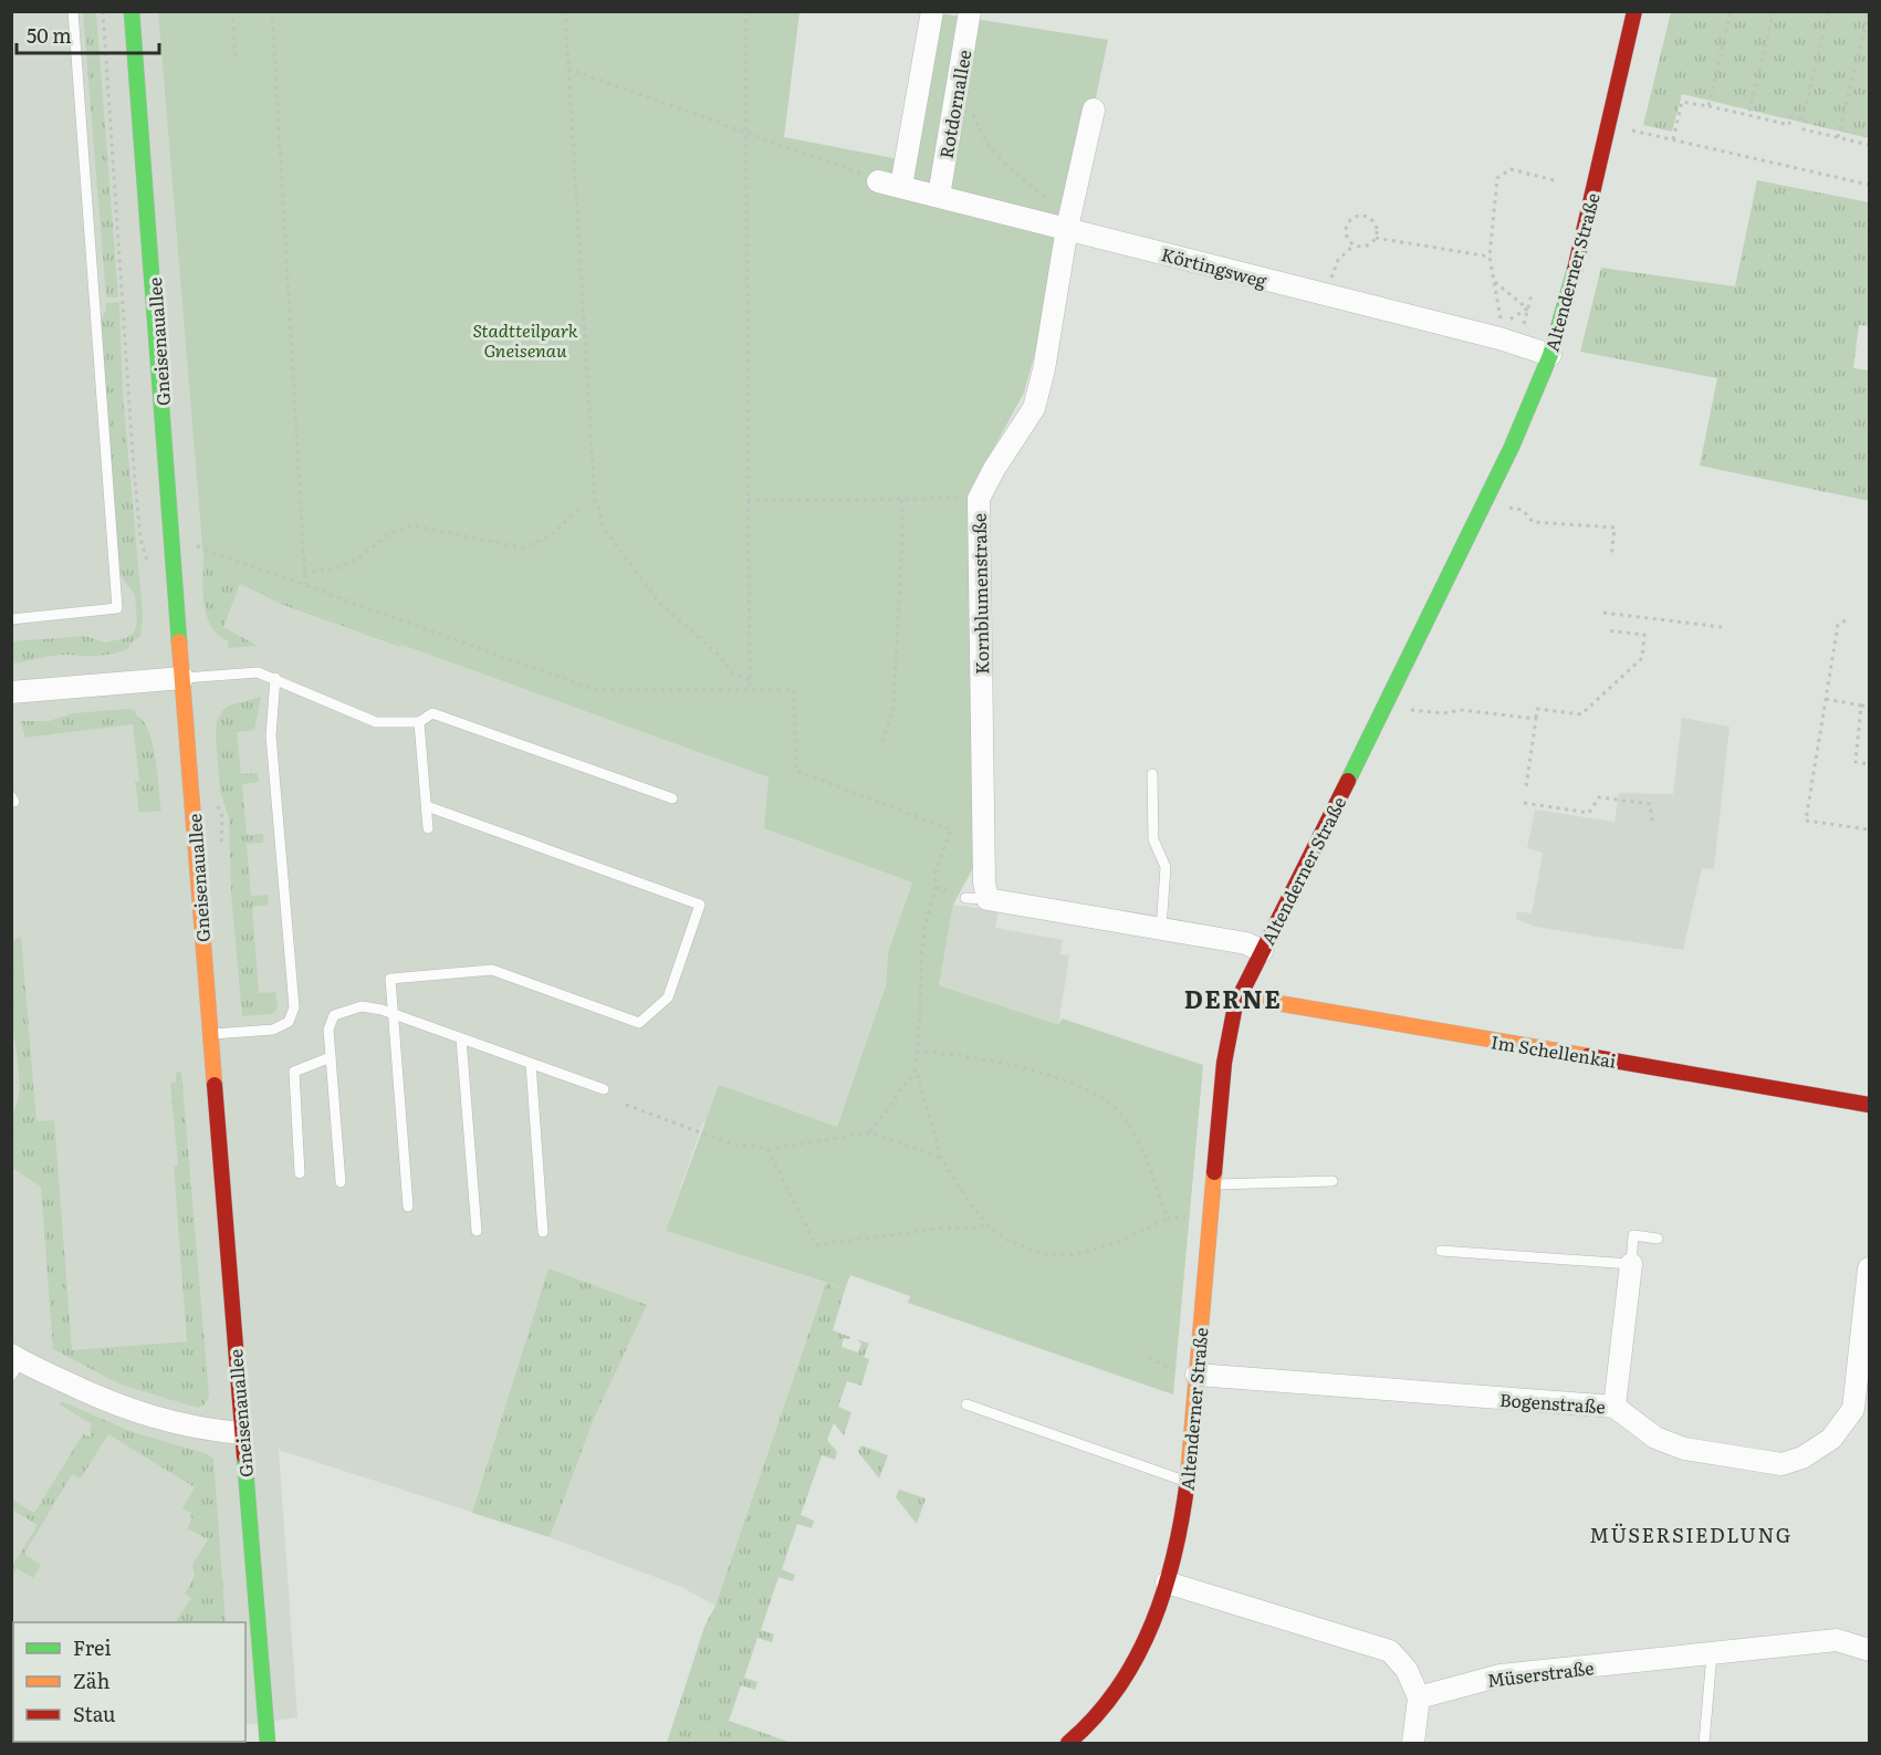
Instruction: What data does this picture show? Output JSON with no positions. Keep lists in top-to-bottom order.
{
  "streets": {
    "main road": ["Altenderner Straße", "Gneisenauallee", "Im Schellenkai"],
    "street": [
      "Rotdornallee",
      "Körtingsweg",
      "Kornblumenstraße",
      "Bogenstraße",
      "Müserstraße"
    ]
  },
  "crossings": [
    ["Rotdornallee", "Körtingsweg"],
    ["Körtingsweg", "Altenderner Straße"],
    ["Körtingsweg", "Kornblumenstraße"],
    ["Altenderner Straße", "Im Schellenkai"],
    ["Altenderner Straße", "Bogenstraße"]
  ],
  "districts": ["DERNE", "MÜSERSIEDLUNG"],
  "parks": ["Stadtteilpark Gneisenau"],
  "legend": ["Frei", "Zäh", "Stau"],
  "scale_bar": "50 m"
}
